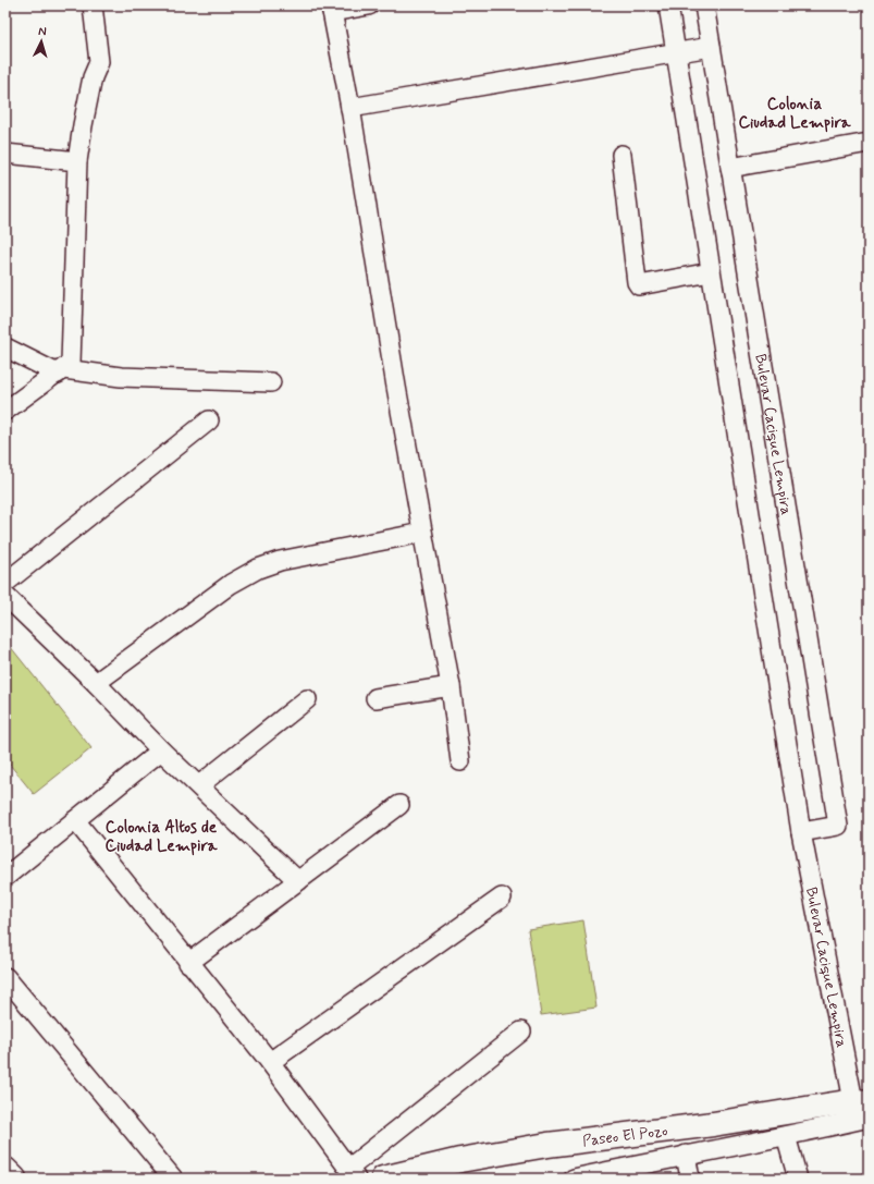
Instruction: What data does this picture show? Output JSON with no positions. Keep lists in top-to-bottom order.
{
  "streets": {
    "street": ["Bulevar Cacique Lempira", "Paseo El Pozo"]
  },
  "crossings": [
    ["Bulevar Cacique Lempira", "Paseo El Pozo"]
  ],
  "districts": ["Colonia Ciudad Lempira", "Colonia Altos de Ciudad Lempira"],
  "north": "top"
}
